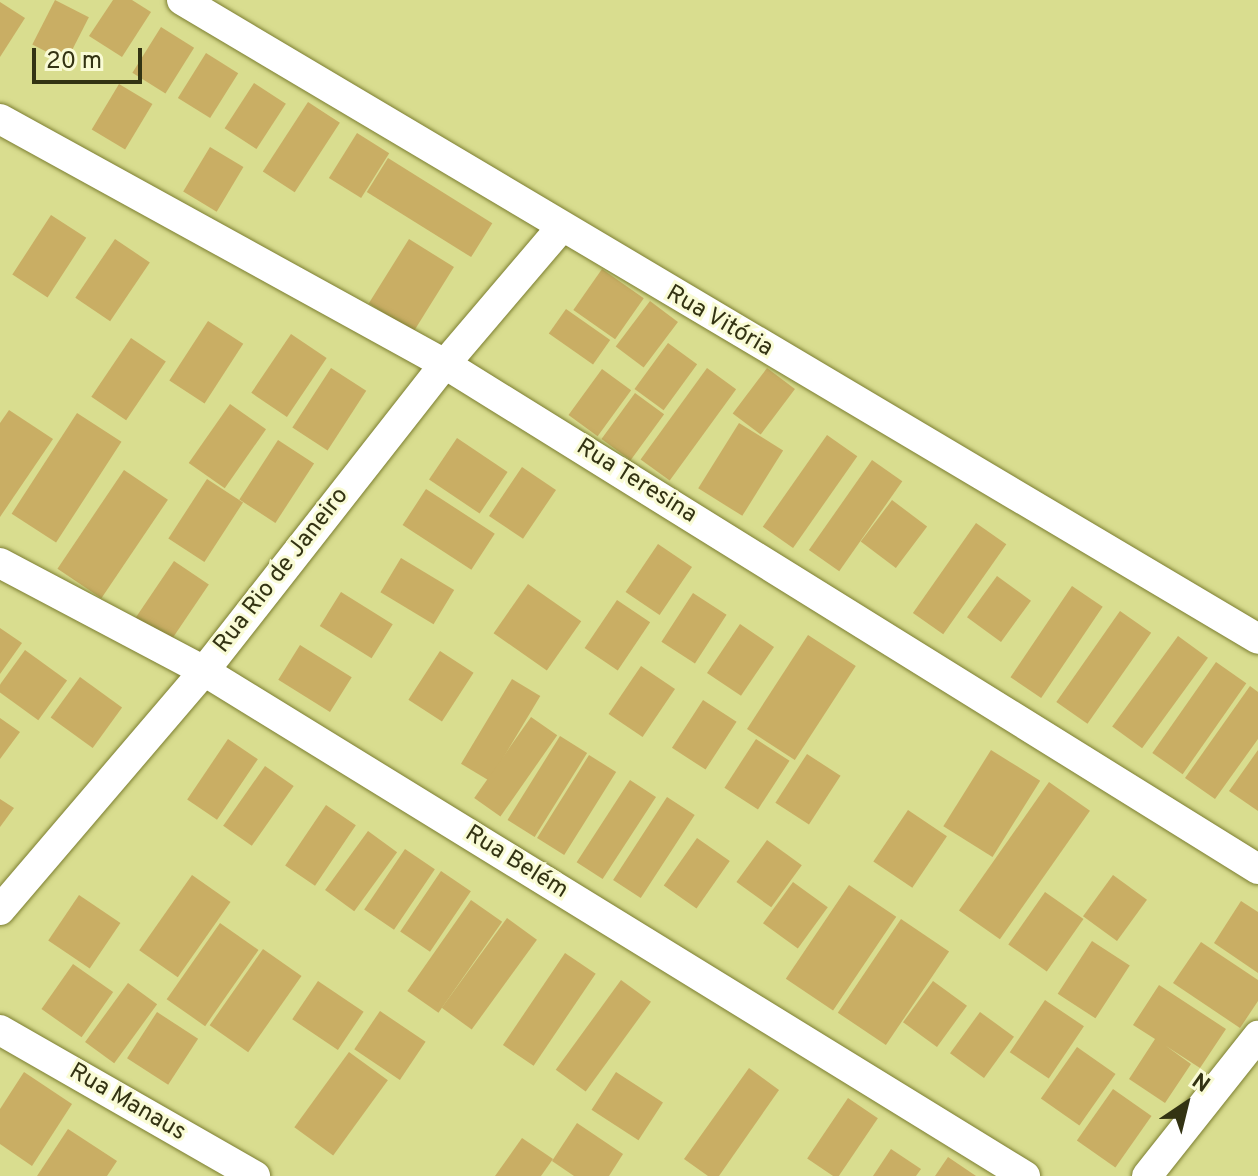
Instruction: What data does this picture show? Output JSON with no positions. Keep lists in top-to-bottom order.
{
  "streets": {
    "street": [
      "Rua Vitória",
      "Rua Teresina",
      "Rua Rio de Janeiro",
      "Rua Belém",
      "Rua Manaus"
    ]
  },
  "crossings": [
    ["Rua Vitória", "Rua Rio de Janeiro"],
    ["Rua Teresina", "Rua Rio de Janeiro"],
    ["Rua Rio de Janeiro", "Rua Belém"]
  ],
  "scale_bar": "20 m",
  "north": "top right"
}
